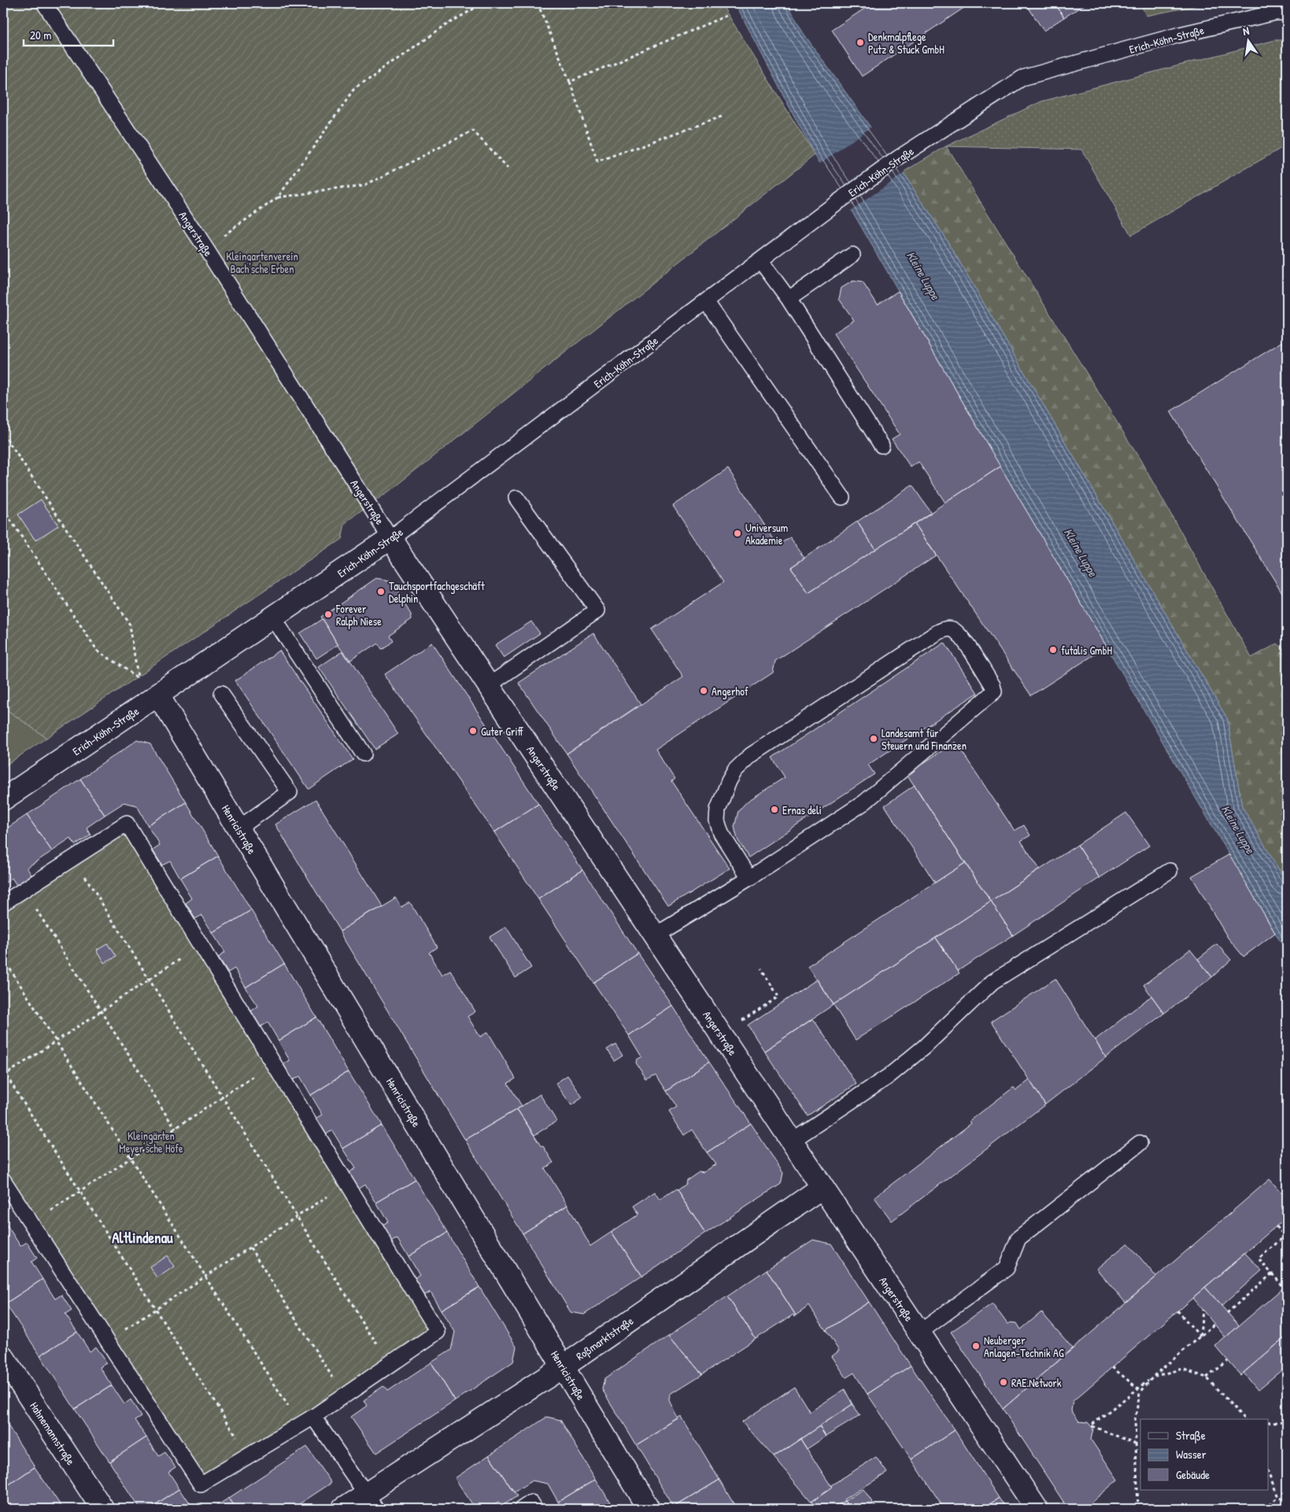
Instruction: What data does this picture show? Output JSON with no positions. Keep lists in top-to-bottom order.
{
  "streets": {
    "street": [
      "Erich-Köhn-Straße",
      "Angerstraße",
      "Henricistraße",
      "Roßmarktstraße",
      "Hahnemannstraße"
    ]
  },
  "crossings": [
    ["Erich-Köhn-Straße", "Angerstraße"],
    ["Erich-Köhn-Straße", "Henricistraße"],
    ["Angerstraße", "Roßmarktstraße"],
    ["Henricistraße", "Roßmarktstraße"]
  ],
  "districts": ["Altlindenau"],
  "water": ["Kleine Luppe"],
  "parks": ["Kleingartenverein Bach'sche Erben", "Kleingärten Meyer'sche Höfe"],
  "places": [
    "Denkmalpflege Putz & Stuck GmbH",
    "Universum Akademie",
    "Tauchsportfachgeschäft Delphin",
    "Forever Ralph Niese",
    "futalis GmbH",
    "Angerhof",
    "Guter Griff",
    "Landesamt für Steuern und Finanzen",
    "Ernas deli",
    "Neuberger Anlagen-Technik AG",
    "RAE.Network"
  ],
  "legend": ["Straße", "Wasser", "Gebäude"],
  "scale_bar": "20 m",
  "north": "top"
}
